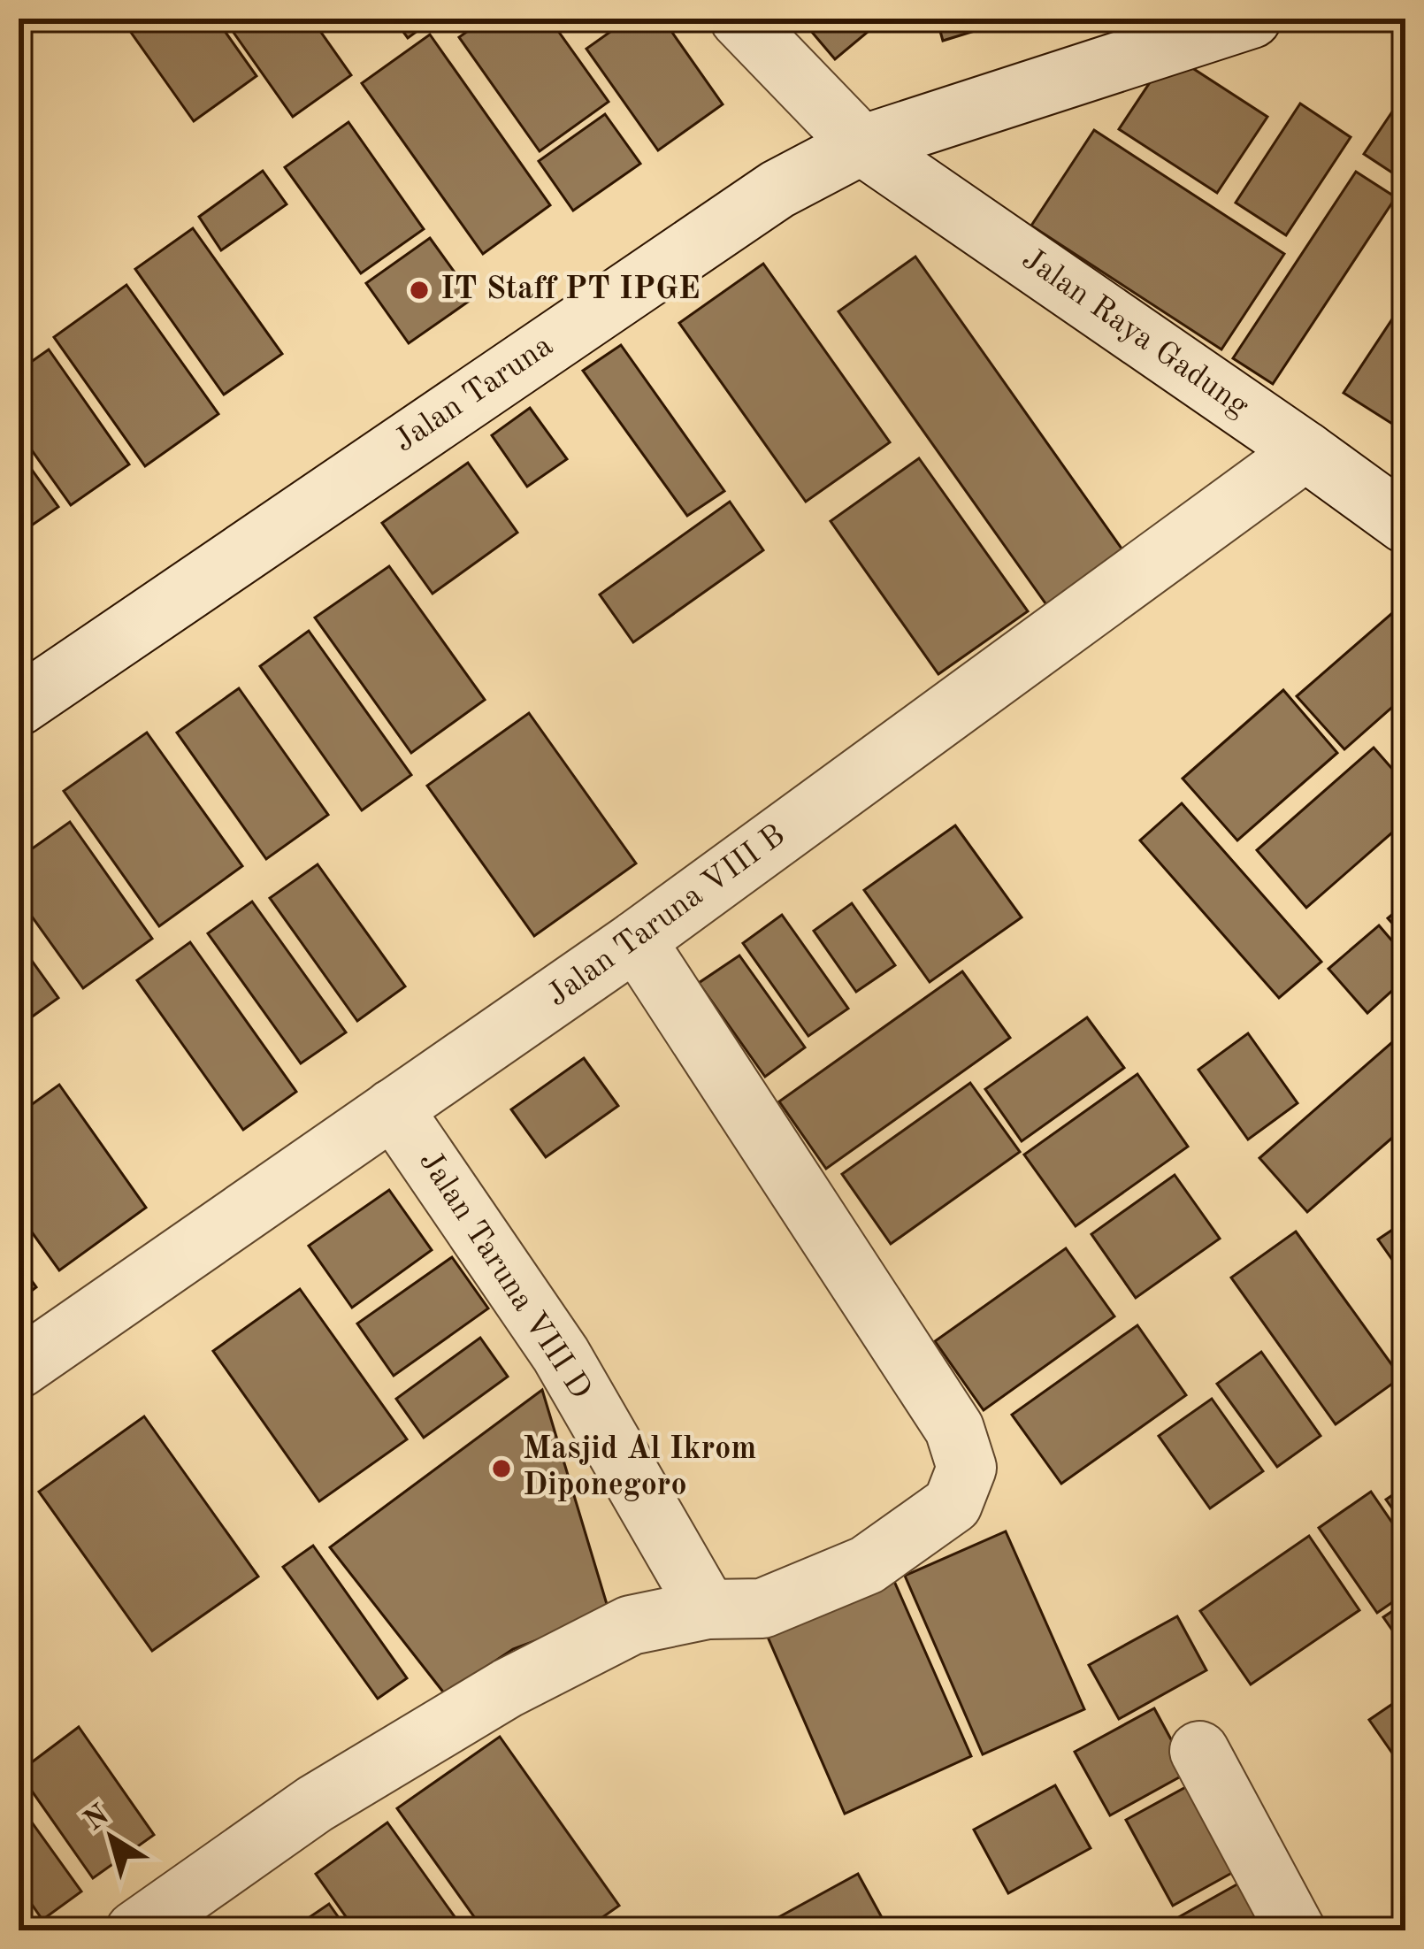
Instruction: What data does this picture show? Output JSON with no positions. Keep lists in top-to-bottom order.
{
  "streets": {
    "street": [
      "Jalan Raya Gadung",
      "Jalan Taruna",
      "Jalan Taruna VIII B",
      "Jalan Taruna VIII D"
    ]
  },
  "crossings": [
    ["Jalan Raya Gadung", "Jalan Taruna"],
    ["Jalan Raya Gadung", "Jalan Taruna VIII B"],
    ["Jalan Taruna VIII B", "Jalan Taruna VIII D"]
  ],
  "places": ["IT Staff PT IPGE", "Masjid Al Ikrom Diponegoro"],
  "north": "top left"
}
